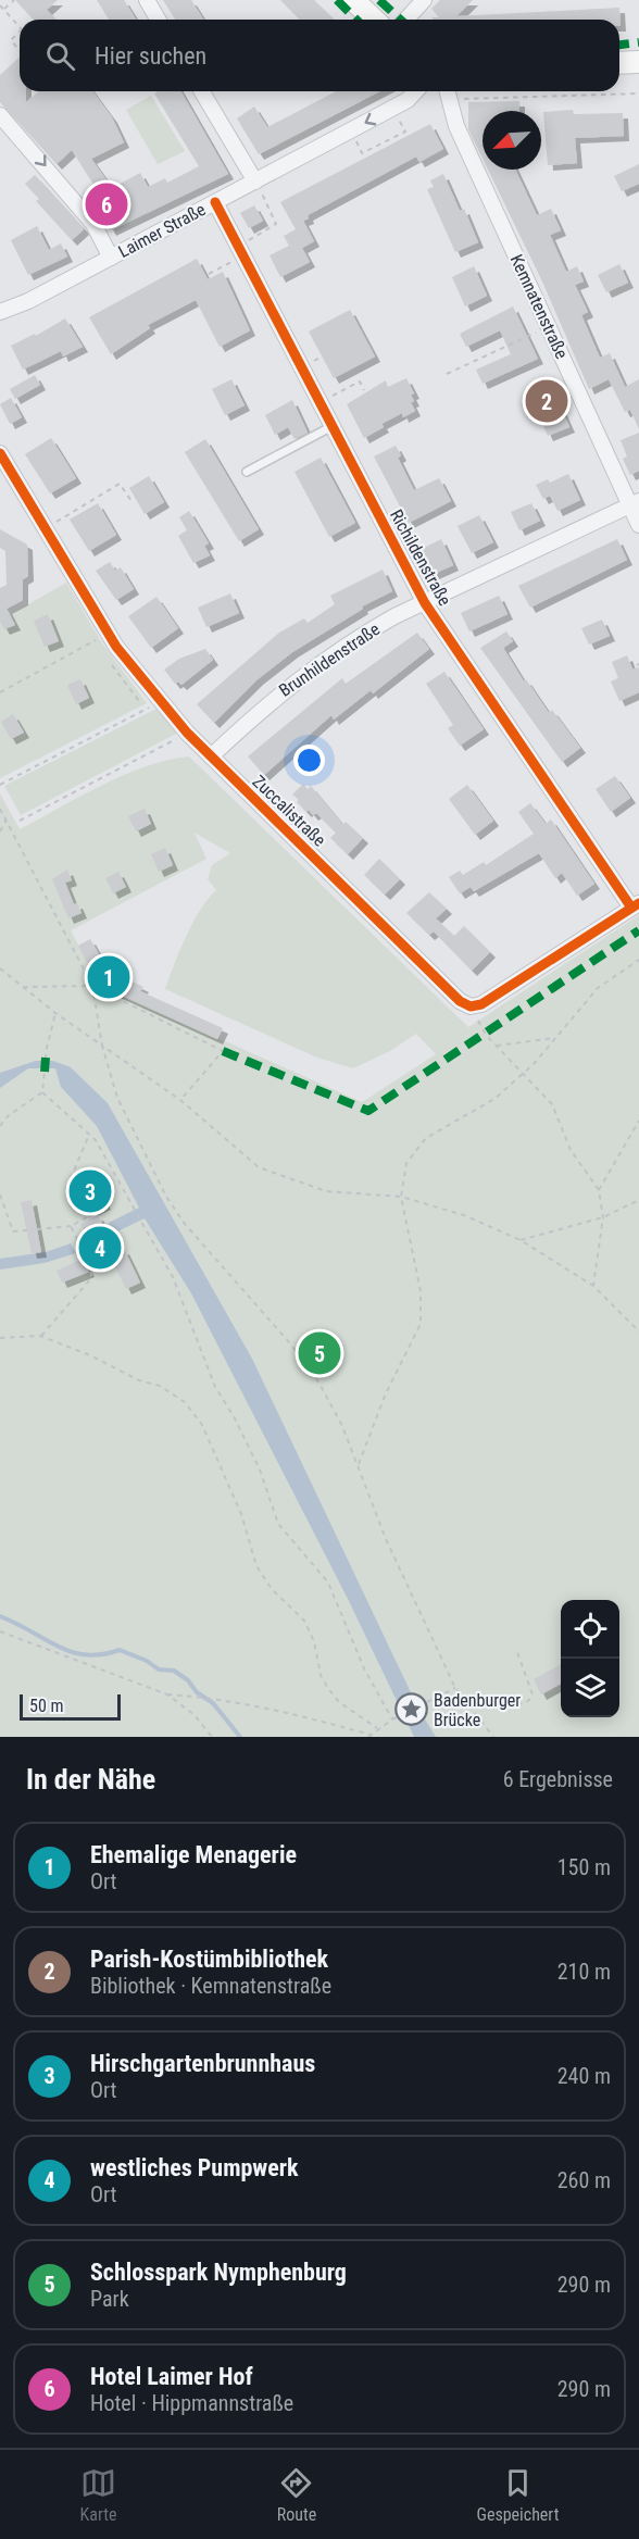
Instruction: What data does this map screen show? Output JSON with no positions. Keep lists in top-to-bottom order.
{
  "streets": {
    "street": [
      "Laimer Straße",
      "Kemnatenstraße",
      "Richildenstraße",
      "Brunhildenstraße",
      "Zuccalistraße"
    ]
  },
  "crossings": [
    ["Laimer Straße", "Richildenstraße"],
    ["Kemnatenstraße", "Brunhildenstraße"],
    ["Richildenstraße", "Brunhildenstraße"],
    ["Brunhildenstraße", "Zuccalistraße"]
  ],
  "one_way": ["Laimer Straße"],
  "places": {
    "place": ["Badenburger Brücke"]
  },
  "scale_bar": "50 m",
  "north": "bottom left",
  "page": {
    "search": "Hier suchen",
    "pins": [
      "6",
      "2",
      "1",
      "3",
      "4",
      "5"
    ],
    "scale": "50 m",
    "heading": ["In der Nähe", "6 Ergebnisse"],
    "list": [
      {
        "mark": "1",
        "name": "Ehemalige Menagerie",
        "note": "Ort",
        "value": "150 m"
      },
      {
        "mark": "2",
        "name": "Parish-Kostümbibliothek",
        "note": "Bibliothek · Kemnatenstraße",
        "value": "210 m"
      },
      {
        "mark": "3",
        "name": "Hirschgartenbrunnhaus",
        "note": "Ort",
        "value": "240 m"
      },
      {
        "mark": "4",
        "name": "westliches Pumpwerk",
        "note": "Ort",
        "value": "260 m"
      },
      {
        "mark": "5",
        "name": "Schlosspark Nymphenburg",
        "note": "Park",
        "value": "290 m"
      },
      {
        "mark": "6",
        "name": "Hotel Laimer Hof",
        "note": "Hotel · Hippmannstraße",
        "value": "290 m"
      }
    ],
    "nav": ["Karte", "Route", "Gespeichert"]
  }
}
